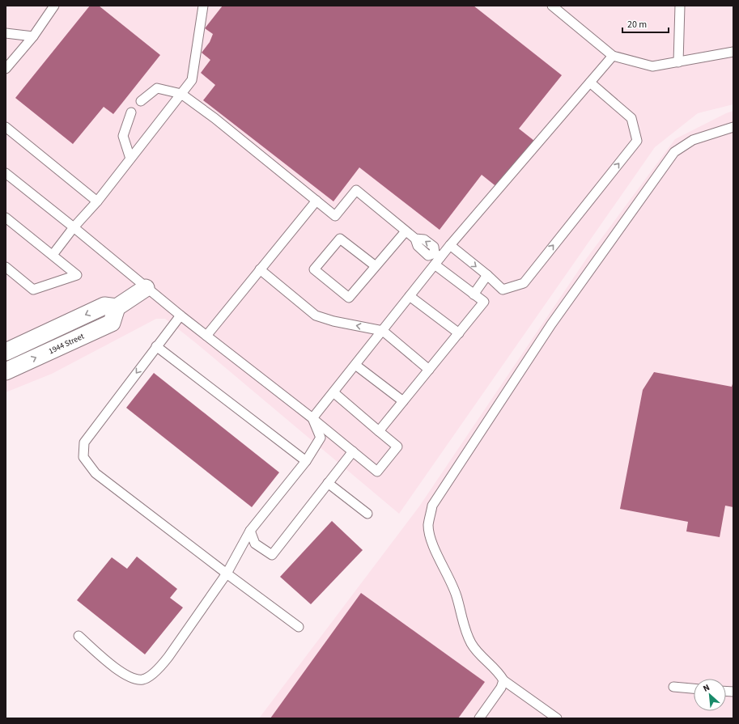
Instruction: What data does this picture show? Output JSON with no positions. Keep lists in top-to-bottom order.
{
  "streets": {
    "street": ["1944 Street"]
  },
  "scale_bar": "20 m",
  "north": "top left"
}
